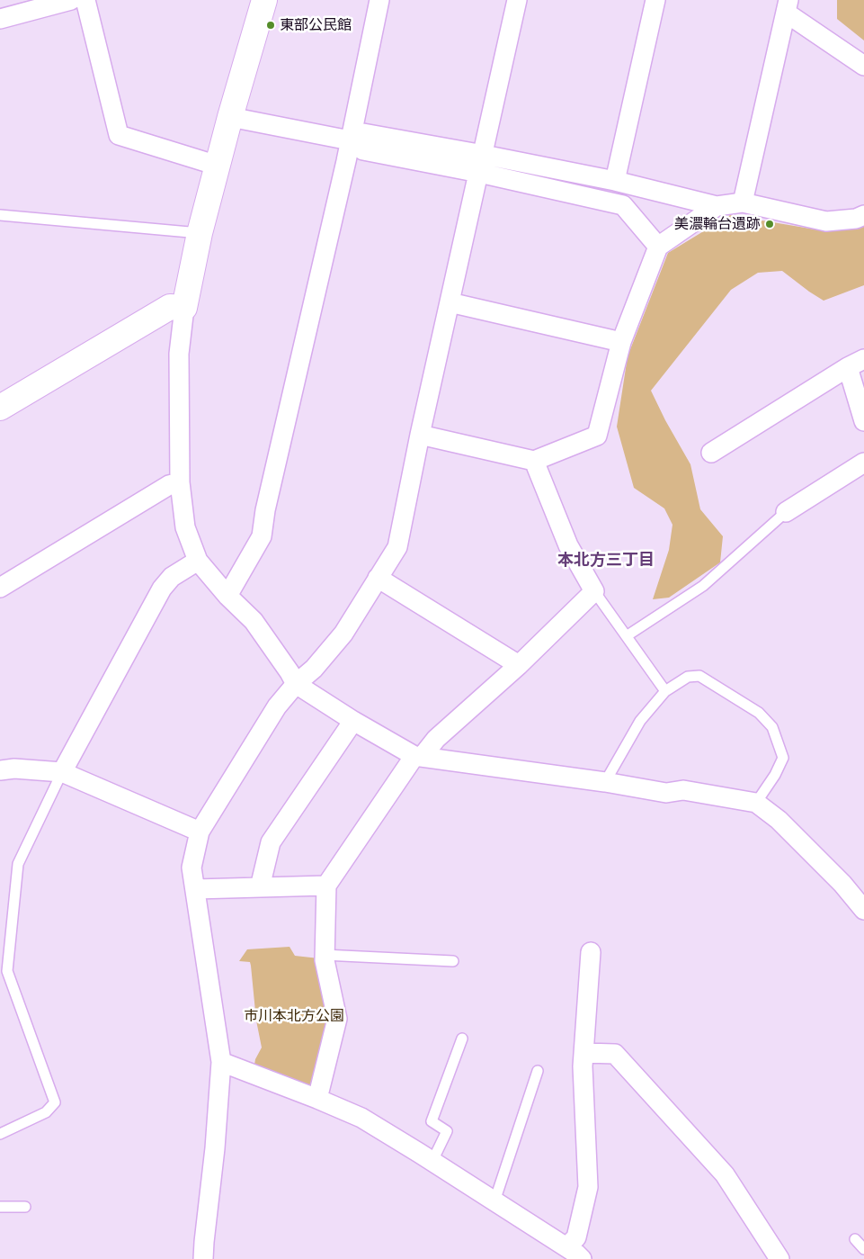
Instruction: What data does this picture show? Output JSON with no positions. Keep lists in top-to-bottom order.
{
  "districts": ["本北方三丁目"],
  "parks": ["市川本北方公園"],
  "places": ["東部公民館", "美濃輪台遺跡"]
}
